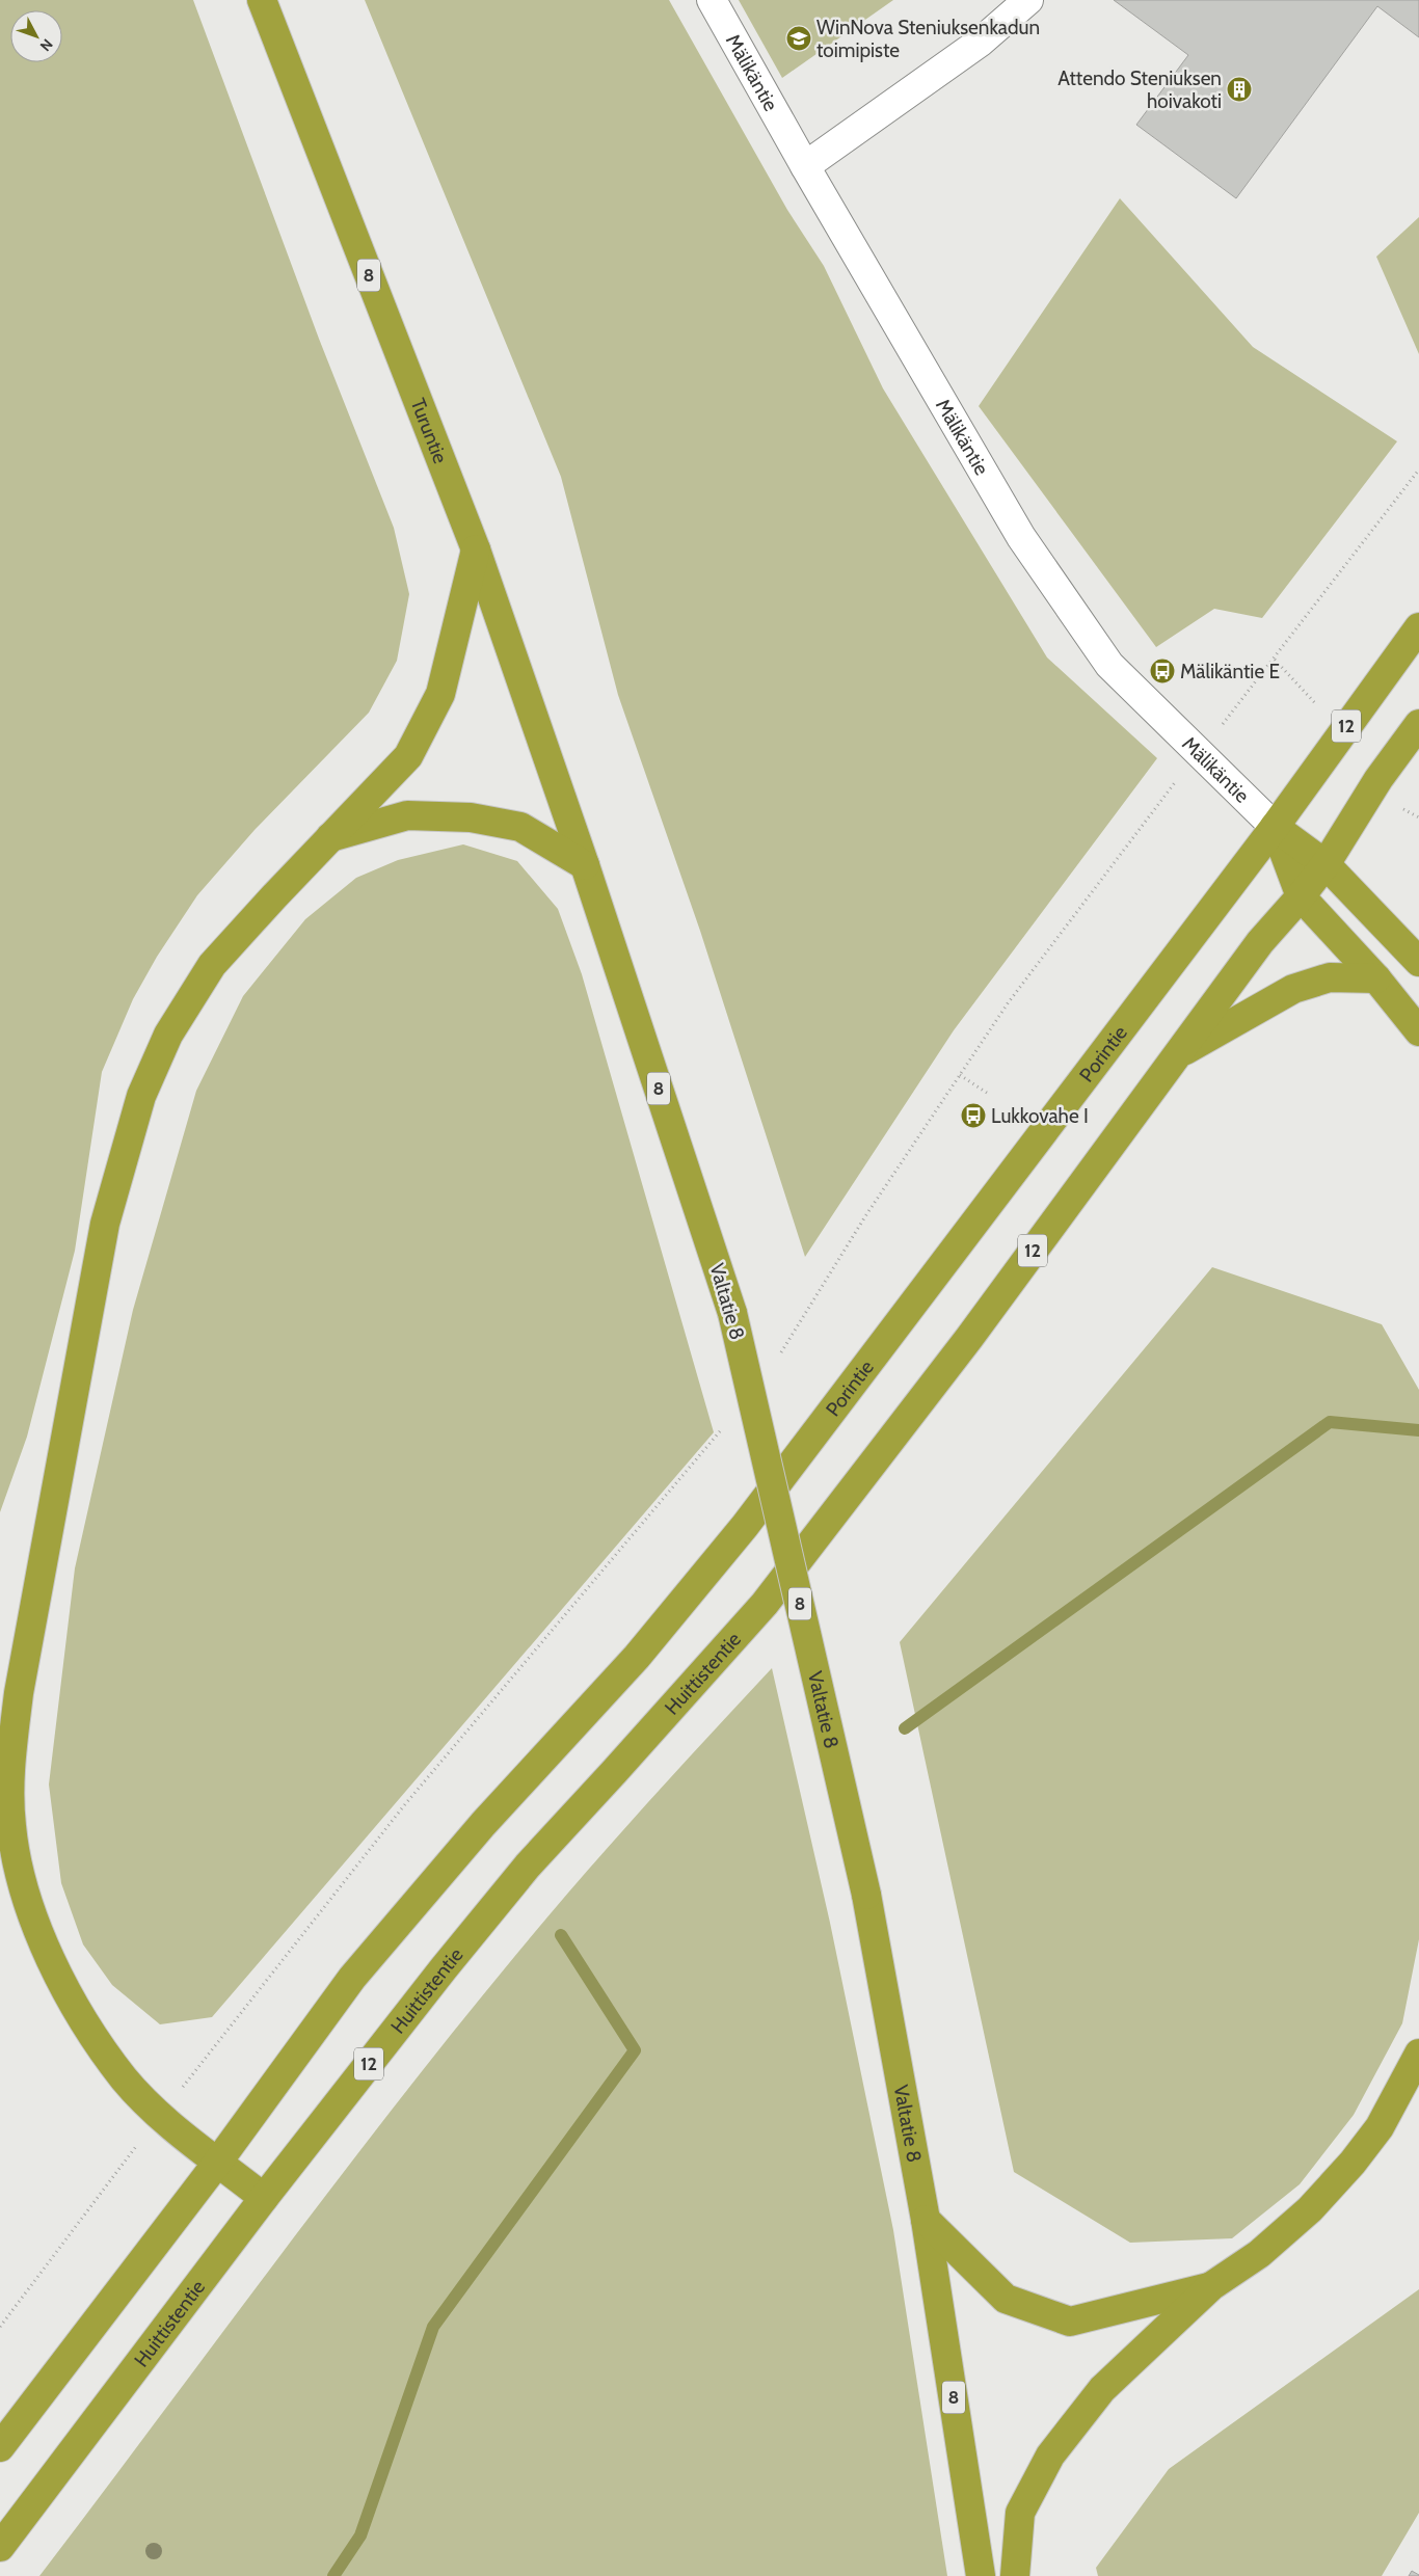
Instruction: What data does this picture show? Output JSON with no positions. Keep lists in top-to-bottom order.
{
  "streets": {
    "highway": [
      "8",
      "Turuntie",
      "12",
      "Porintie",
      "Valtatie 8",
      "Huittistentie"
    ],
    "street": ["Mälikäntie"]
  },
  "crossings": [
    ["Mälikäntie", "Porintie"],
    ["Turuntie", "Valtatie 8"],
    ["12", "Porintie"],
    ["12", "Huittistentie"]
  ],
  "places": {
    "school or university": ["WinNova Steniuksenkadun toimipiste"],
    "building": ["Attendo Steniuksen hoivakoti"],
    "bus stop": ["Mälikäntie E", "Lukkovahe I"]
  },
  "north": "bottom right"
}
